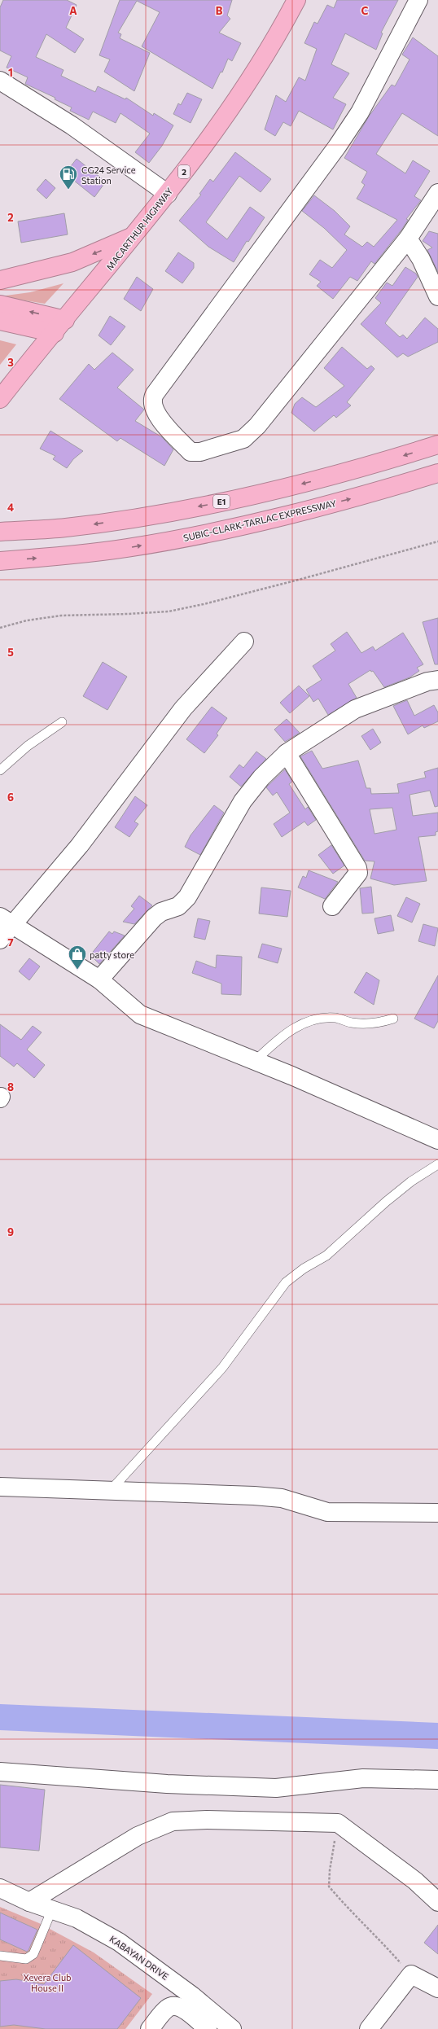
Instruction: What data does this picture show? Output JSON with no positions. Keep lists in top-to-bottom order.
{
  "streets": {
    "highway": [
      "2",
      "MACARTHUR HIGHWAY",
      "E1",
      "SUBIC-CLARK-TARLAC EXPRESSWAY"
    ],
    "street": ["KABAYAN DRIVE"]
  },
  "parks": ["Xevera Club House II"],
  "places": {
    "fuel station": ["CG24 Service Station"],
    "shop": ["patty store"]
  },
  "grid": {
    "columns": ["A", "B", "C"],
    "rows": [
      "1",
      "2",
      "3",
      "4",
      "5",
      "6",
      "7",
      "8",
      "9"
    ]
  }
}
